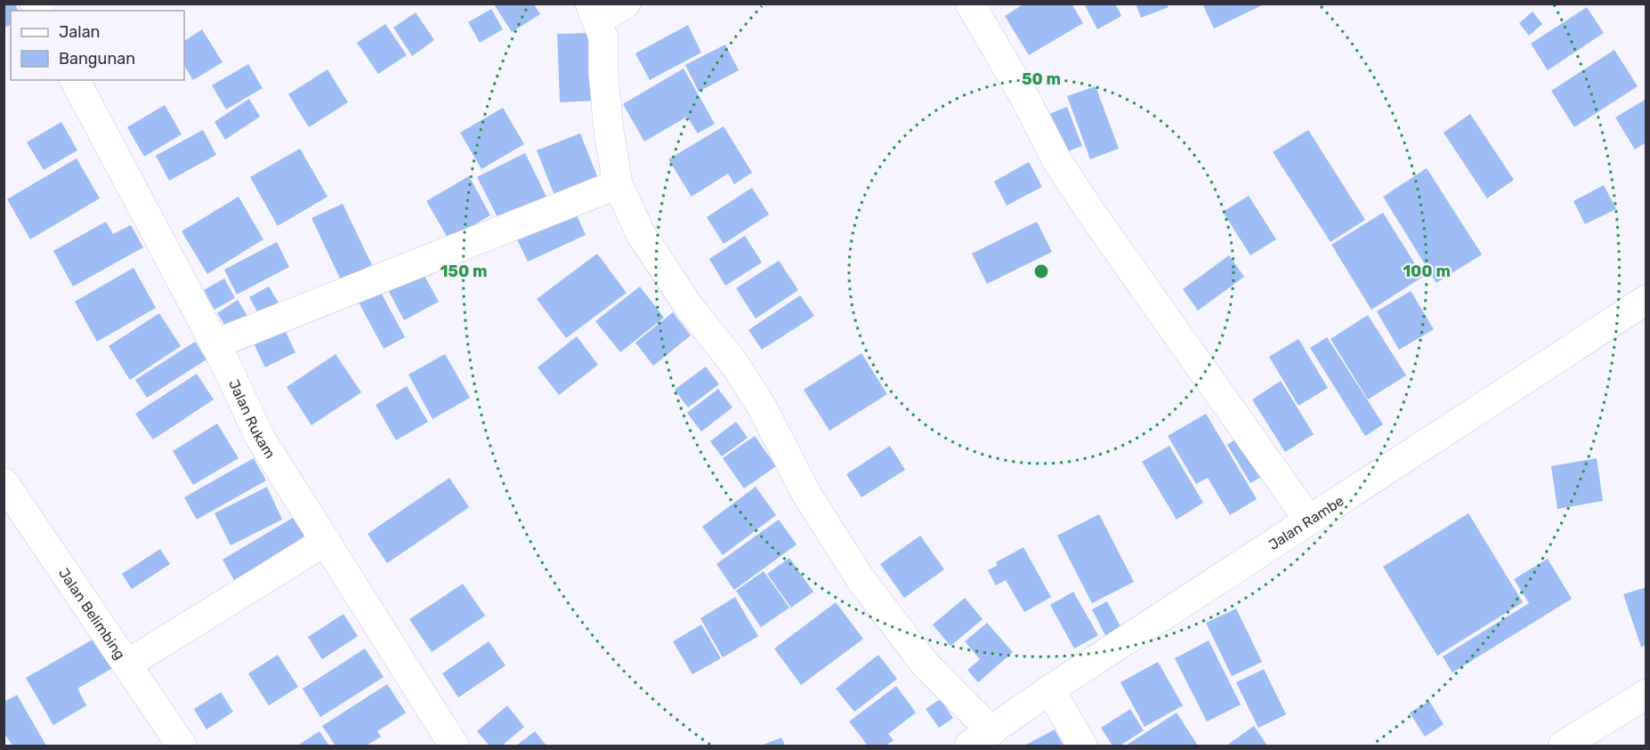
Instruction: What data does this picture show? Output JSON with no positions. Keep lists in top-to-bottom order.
{
  "streets": {
    "street": ["Jalan Rukam", "Jalan Rambe", "Jalan Belimbing"]
  },
  "legend": ["Jalan", "Bangunan"],
  "rings": ["50 m", "100 m", "150 m"]
}
